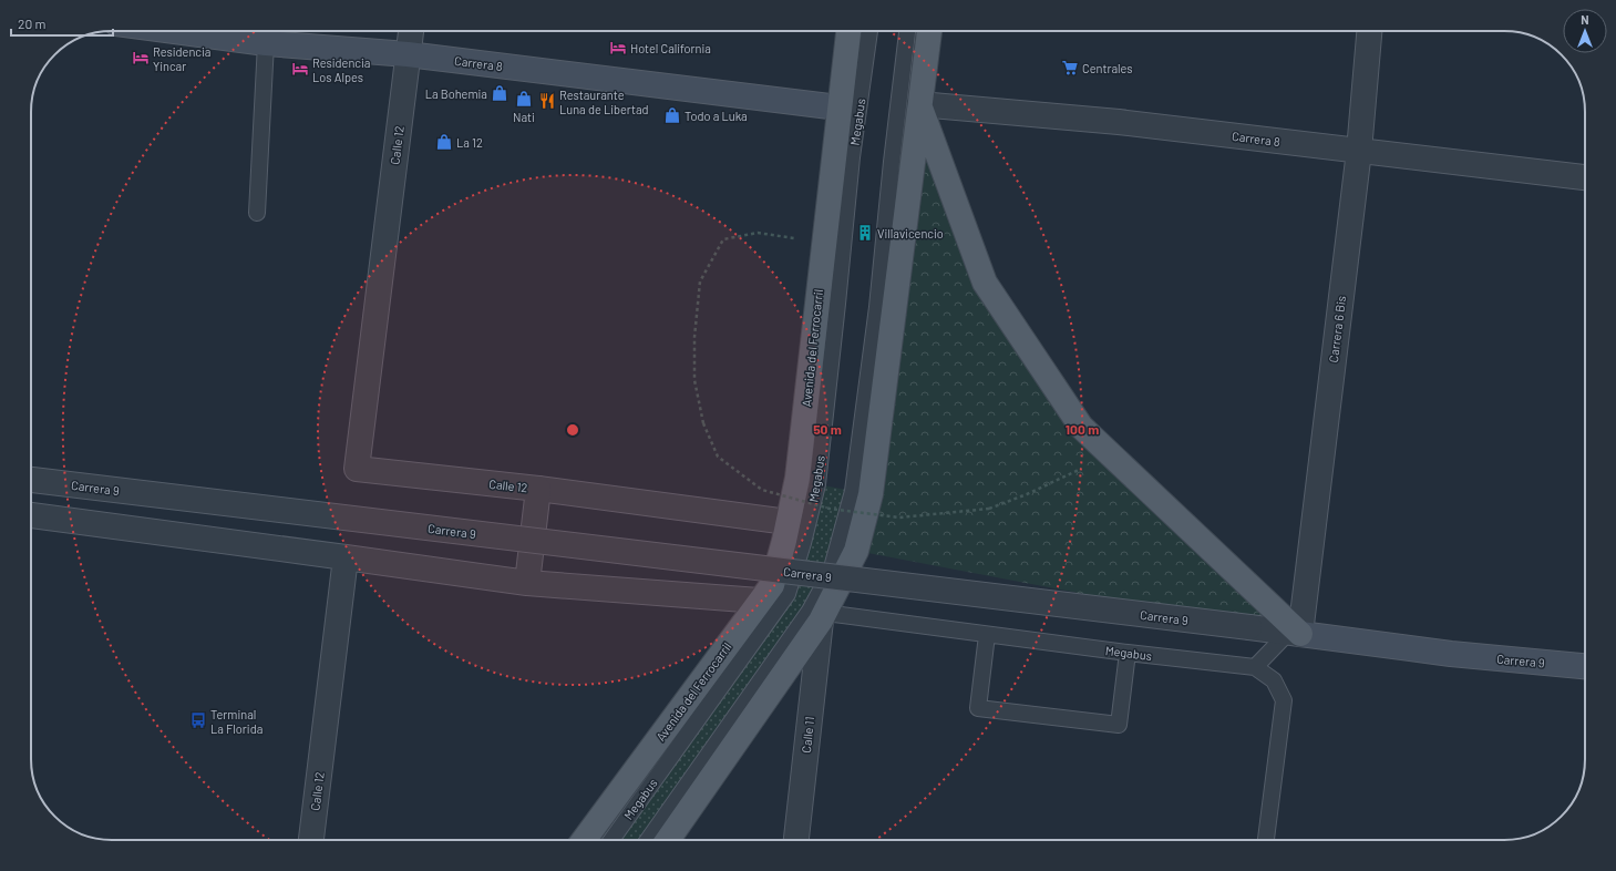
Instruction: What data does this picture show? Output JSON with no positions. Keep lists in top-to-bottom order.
{
  "streets": {
    "main road": ["Carrera 8", "Avenida del Ferrocarril", "Carrera 9"],
    "street": ["Calle 12", "Carrera 6 Bis", "Calle 11"],
    "lane": ["Megabus"]
  },
  "crossings": [
    ["Carrera 8", "Calle 12"],
    ["Carrera 8", "Carrera 6 Bis"],
    ["Carrera 8", "Avenida del Ferrocarril"],
    ["Megabus", "Calle 11"],
    ["Carrera 6 Bis", "Carrera 9"]
  ],
  "places": {
    "hotel": ["Hotel California", "Residencia Yincar", "Residencia Los Alpes"],
    "supermarket": ["Centrales"],
    "shop": [
      "La Bohemia",
      "Nati",
      "Todo a Luka",
      "La 12"
    ],
    "restaurant": ["Restaurante Luna de Libertad"],
    "building": ["Villavicencio"],
    "bus stop": ["Terminal La Florida"]
  },
  "scale_bar": "20 m",
  "north": "top",
  "rings": ["50 m", "100 m"]
}
